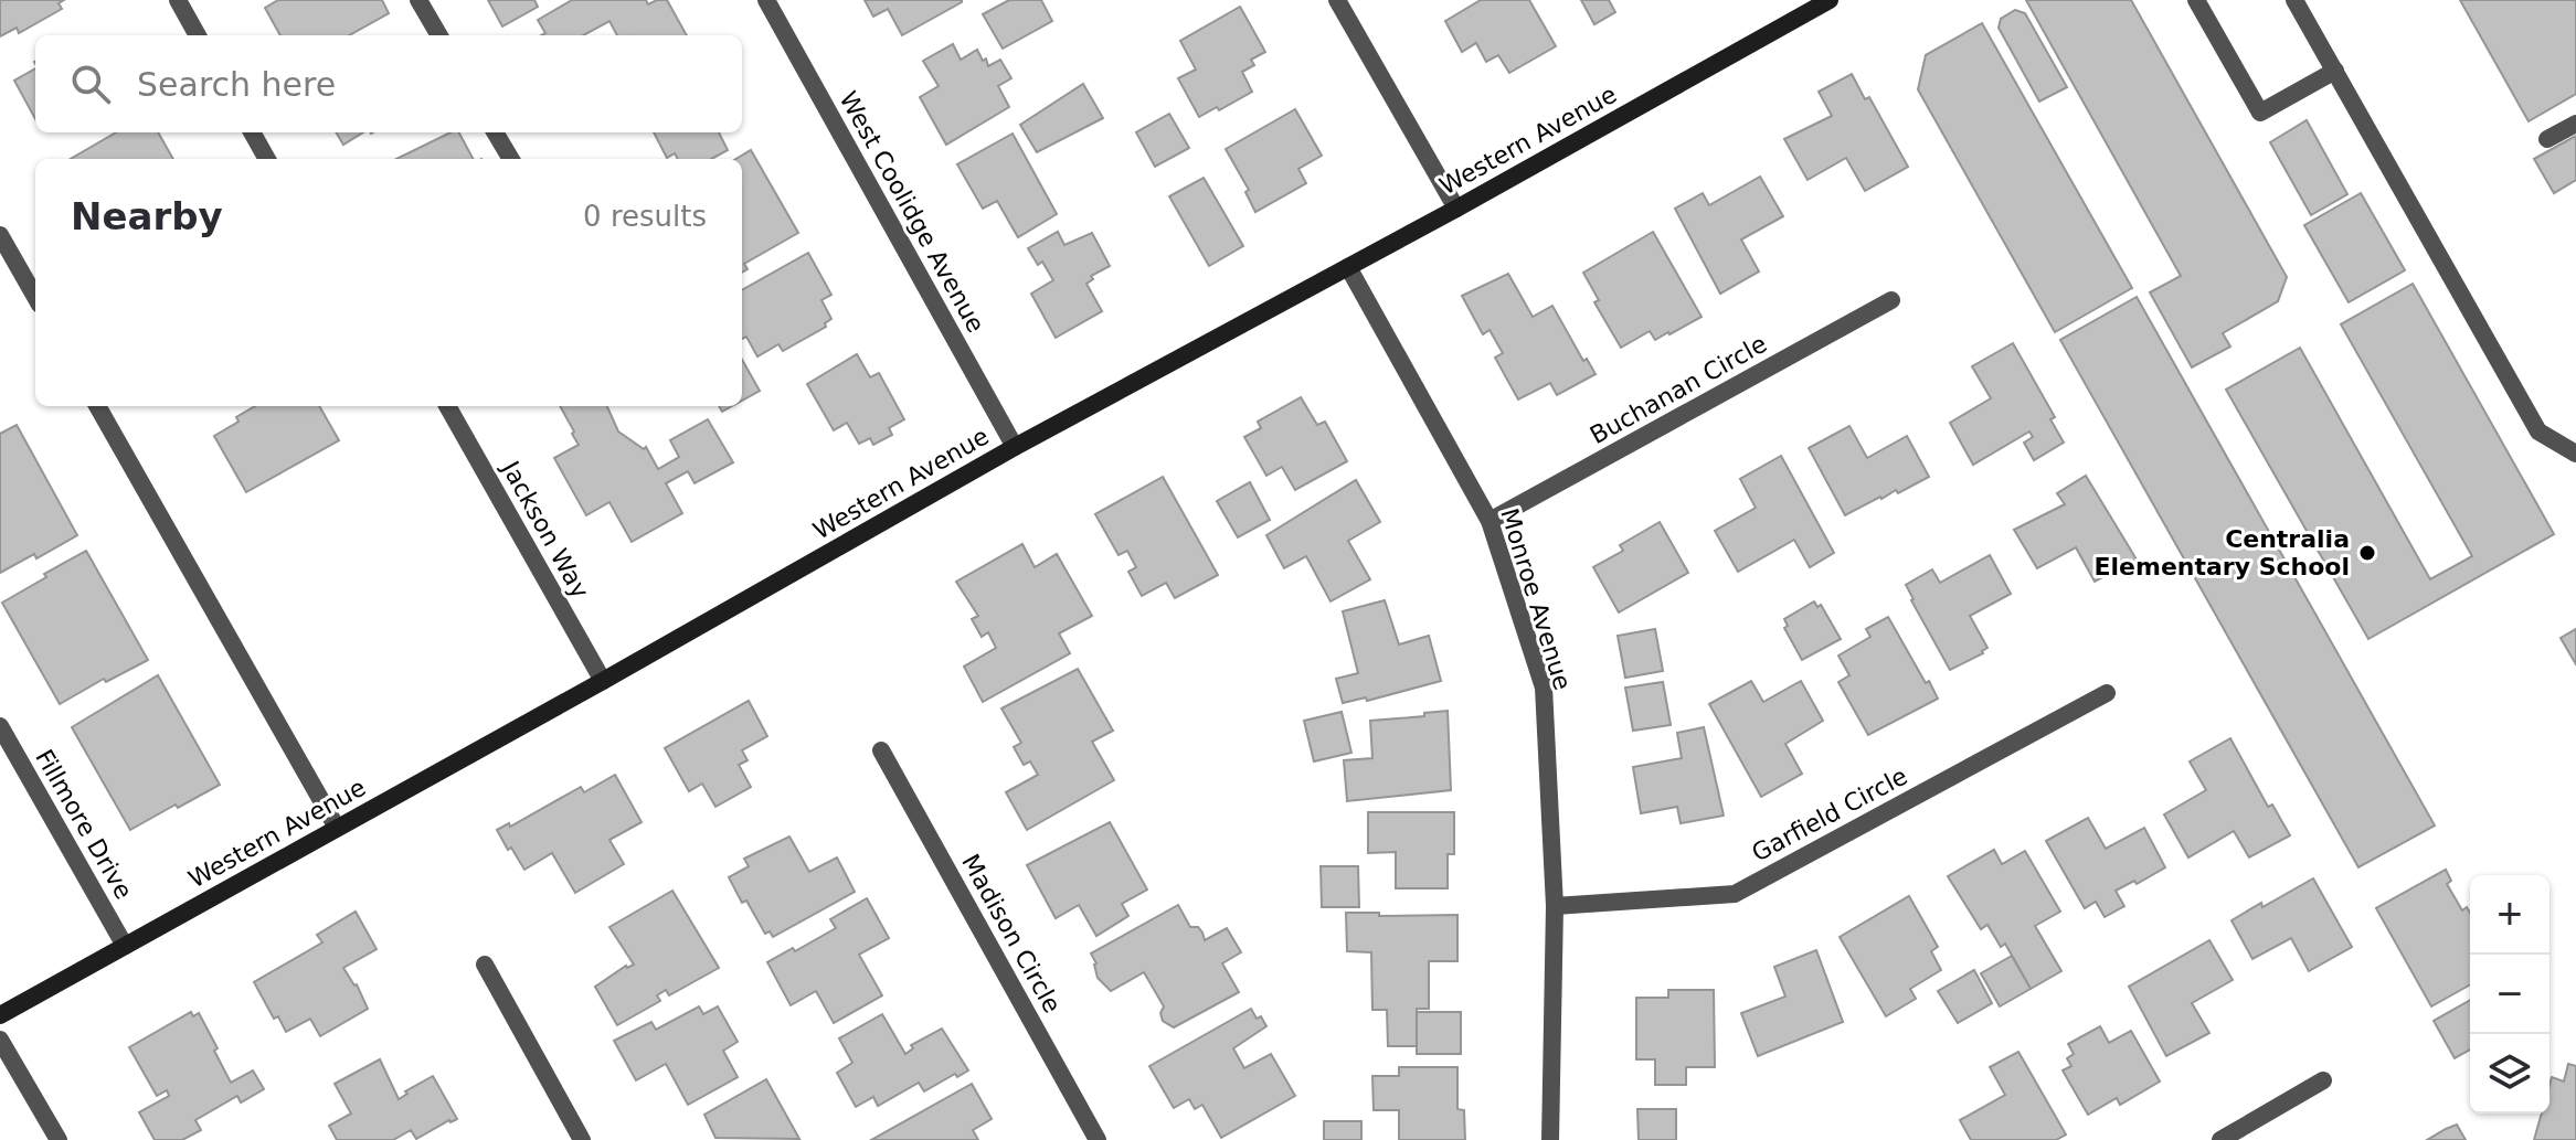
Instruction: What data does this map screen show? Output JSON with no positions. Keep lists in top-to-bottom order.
{
  "streets": {
    "main road": ["Western Avenue"],
    "street": [
      "West Coolidge Avenue",
      "Buchanan Circle",
      "Jackson Way",
      "Monroe Avenue",
      "Garfield Circle",
      "Fillmore Drive",
      "Madison Circle"
    ]
  },
  "crossings": [
    ["Western Avenue", "West Coolidge Avenue"],
    ["Western Avenue", "Jackson Way"],
    ["Western Avenue", "Monroe Avenue"],
    ["Western Avenue", "Fillmore Drive"],
    ["Buchanan Circle", "Monroe Avenue"],
    ["Monroe Avenue", "Garfield Circle"]
  ],
  "places": ["Centralia Elementary School"],
  "page": {
    "search": "Search here",
    "heading": ["Nearby", "0 results"],
    "map_buttons": ["+", "−"]
  }
}
